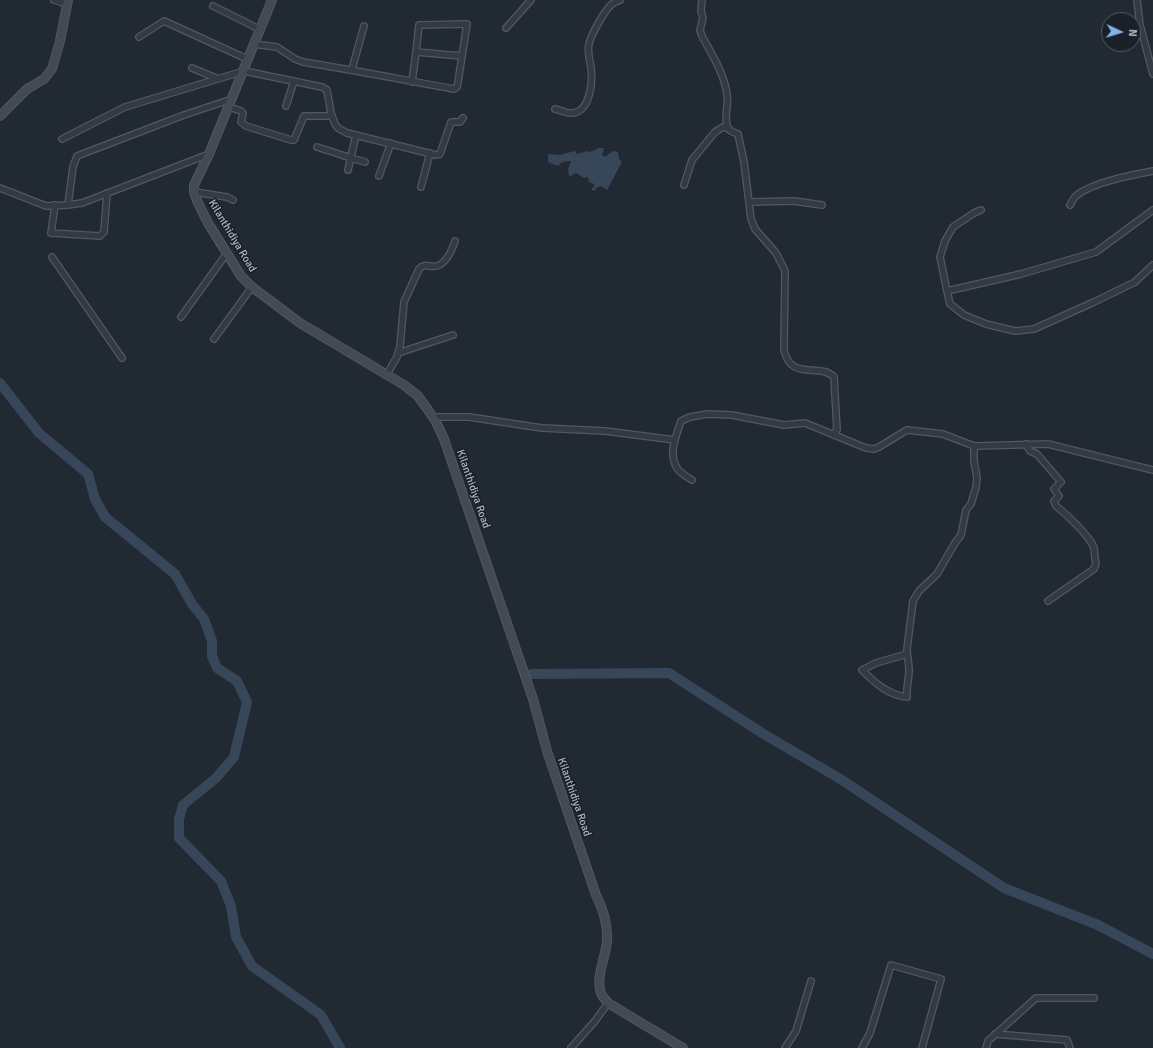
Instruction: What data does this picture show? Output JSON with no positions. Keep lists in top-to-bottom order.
{
  "streets": {
    "street": ["Kilanthidiya Road"]
  },
  "north": "right"
}
